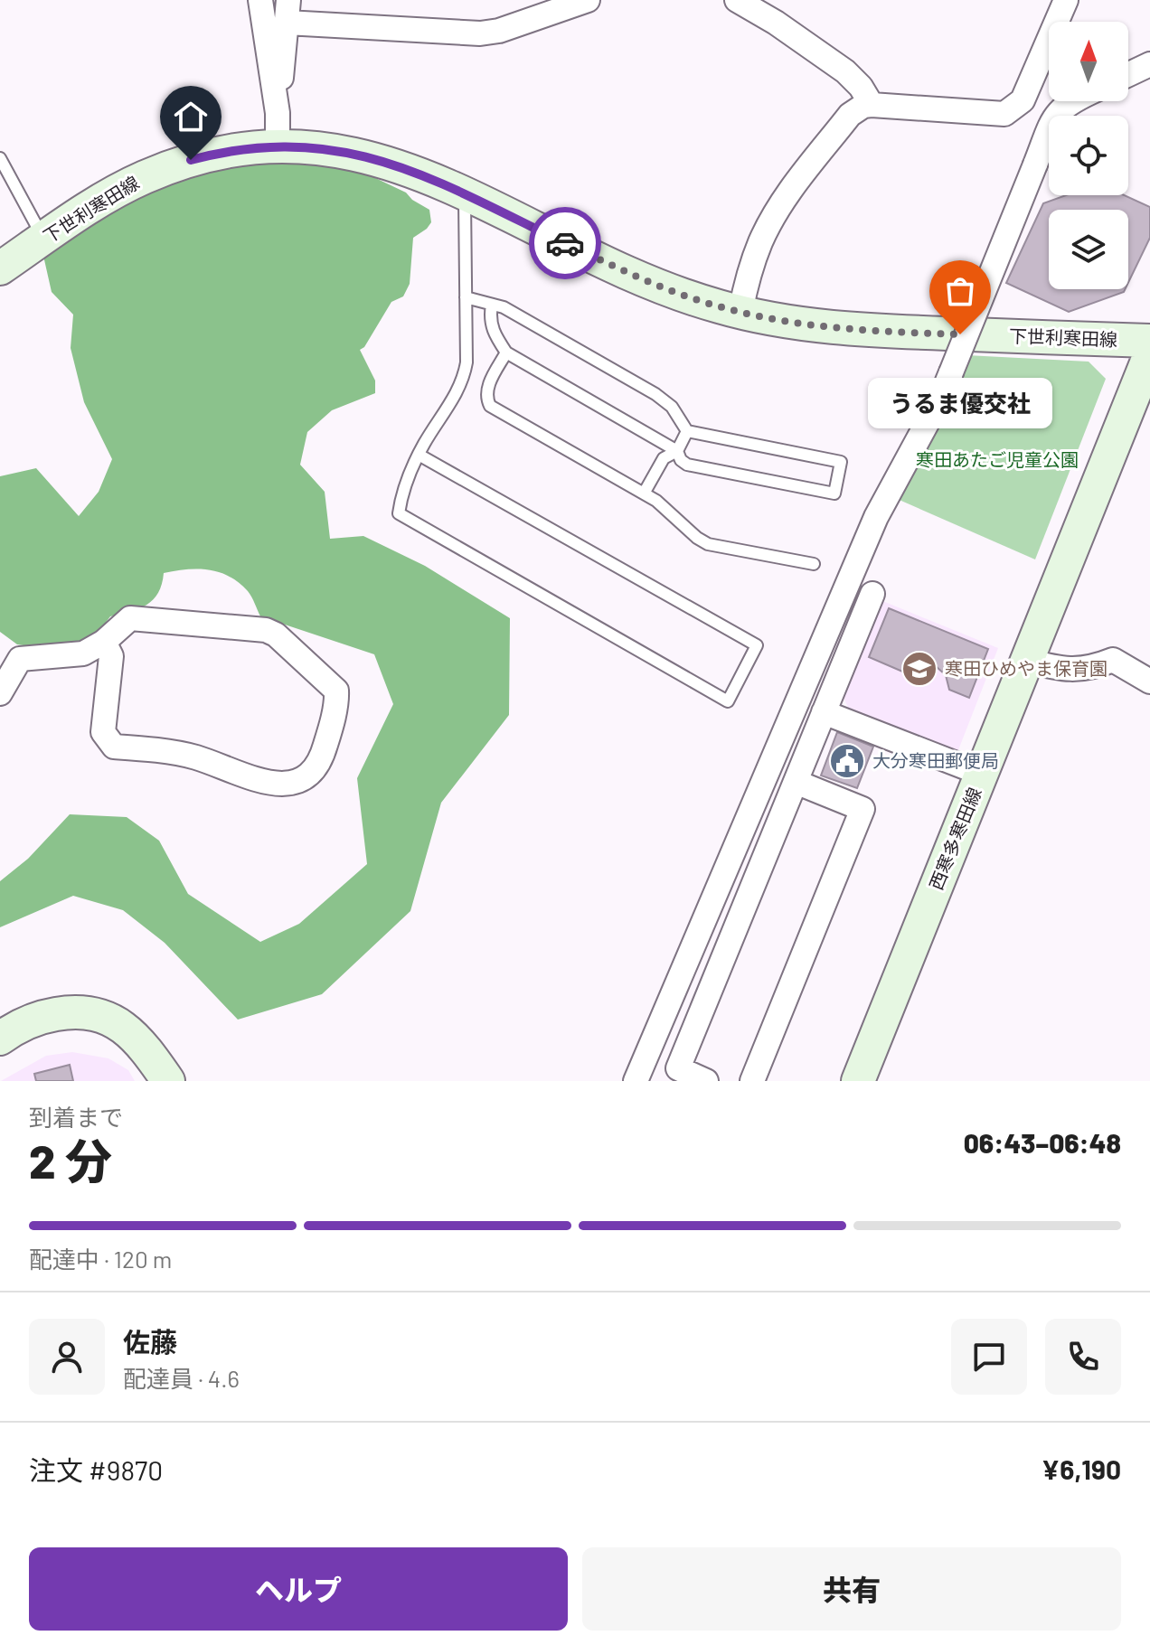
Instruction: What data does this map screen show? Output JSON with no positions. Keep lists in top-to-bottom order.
{
  "streets": {
    "main road": ["下世利寒田線", "西寒多寒田線"]
  },
  "parks": ["寒田あたご児童公園"],
  "places": {
    "other": ["うるま優交社"],
    "school or university": ["寒田ひめやま保育園"],
    "public building": ["大分寒田郵便局"]
  },
  "north": "top",
  "page": {
    "bubble": "うるま優交社",
    "heading": ["2 分", "到着まで", "06:43–06:48"],
    "panel": [
      "佐藤",
      "配達員 · 4.6",
      "注文 #9870",
      "¥6,190"
    ],
    "bar": "配達中 · 120 m",
    "buttons": ["ヘルプ", "共有"]
  }
}
